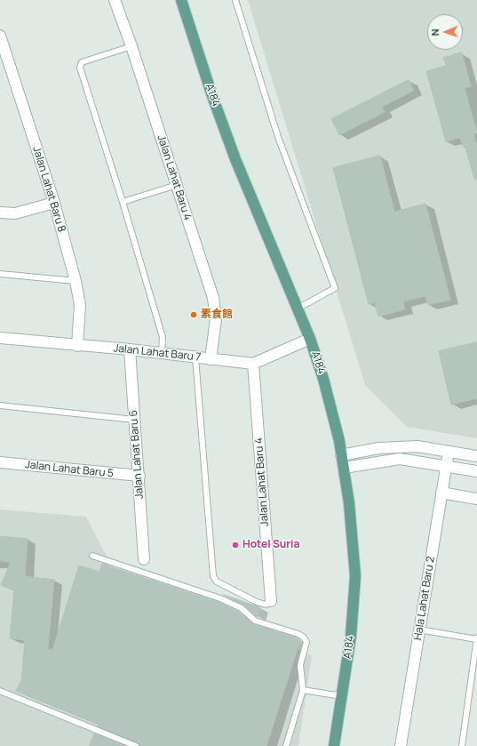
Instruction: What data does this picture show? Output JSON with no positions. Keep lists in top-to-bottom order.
{
  "streets": {
    "main road": ["A184"],
    "street": [
      "Jalan Lahat Baru 4",
      "Jalan Lahat Baru 8",
      "Jalan Lahat Baru 7",
      "Jalan Lahat Baru 6",
      "Jalan Lahat Baru 5",
      "Hala Lahat Baru 2"
    ]
  },
  "crossings": [
    ["A184", "Jalan Lahat Baru 7"],
    ["Jalan Lahat Baru 4", "Jalan Lahat Baru 7"],
    ["Jalan Lahat Baru 8", "Jalan Lahat Baru 7"],
    ["Jalan Lahat Baru 7", "Jalan Lahat Baru 6"],
    ["Jalan Lahat Baru 6", "Jalan Lahat Baru 5"]
  ],
  "places": ["素食館", "Hotel Suria"],
  "north": "left"
}
